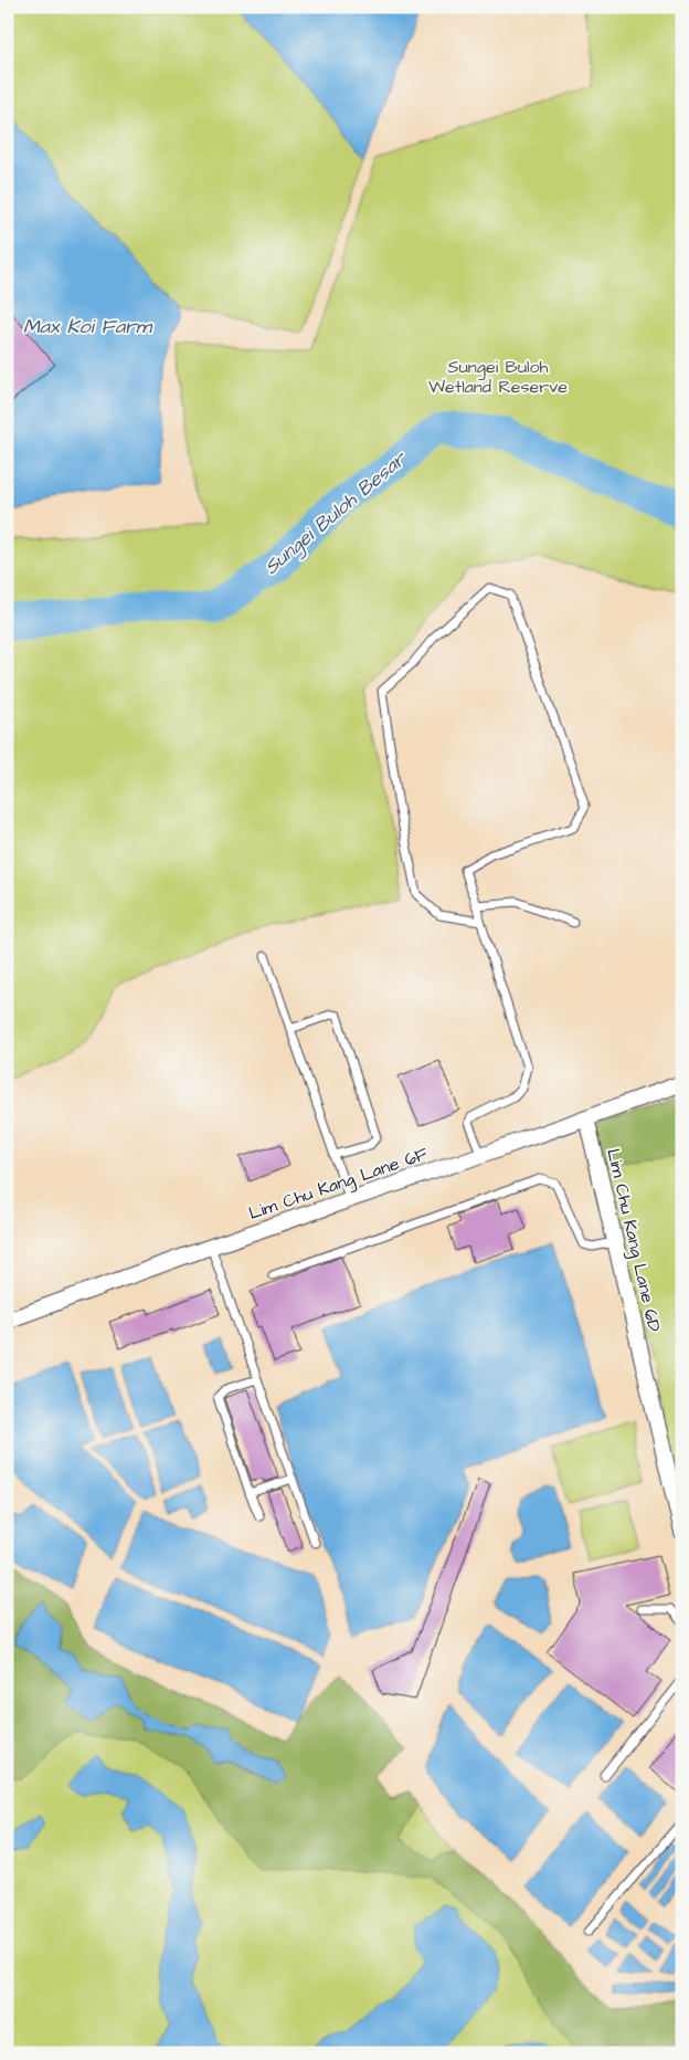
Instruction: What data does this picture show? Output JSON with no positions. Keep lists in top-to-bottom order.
{
  "streets": {
    "street": ["Lim Chu Kang Lane 6F", "Lim Chu Kang Lane 6D"]
  },
  "crossings": [
    ["Lim Chu Kang Lane 6F", "Lim Chu Kang Lane 6D"]
  ],
  "water": ["Max Koi Farm", "Sungei Buloh Besar"],
  "parks": ["Sungei Buloh Wetland Reserve"]
}
